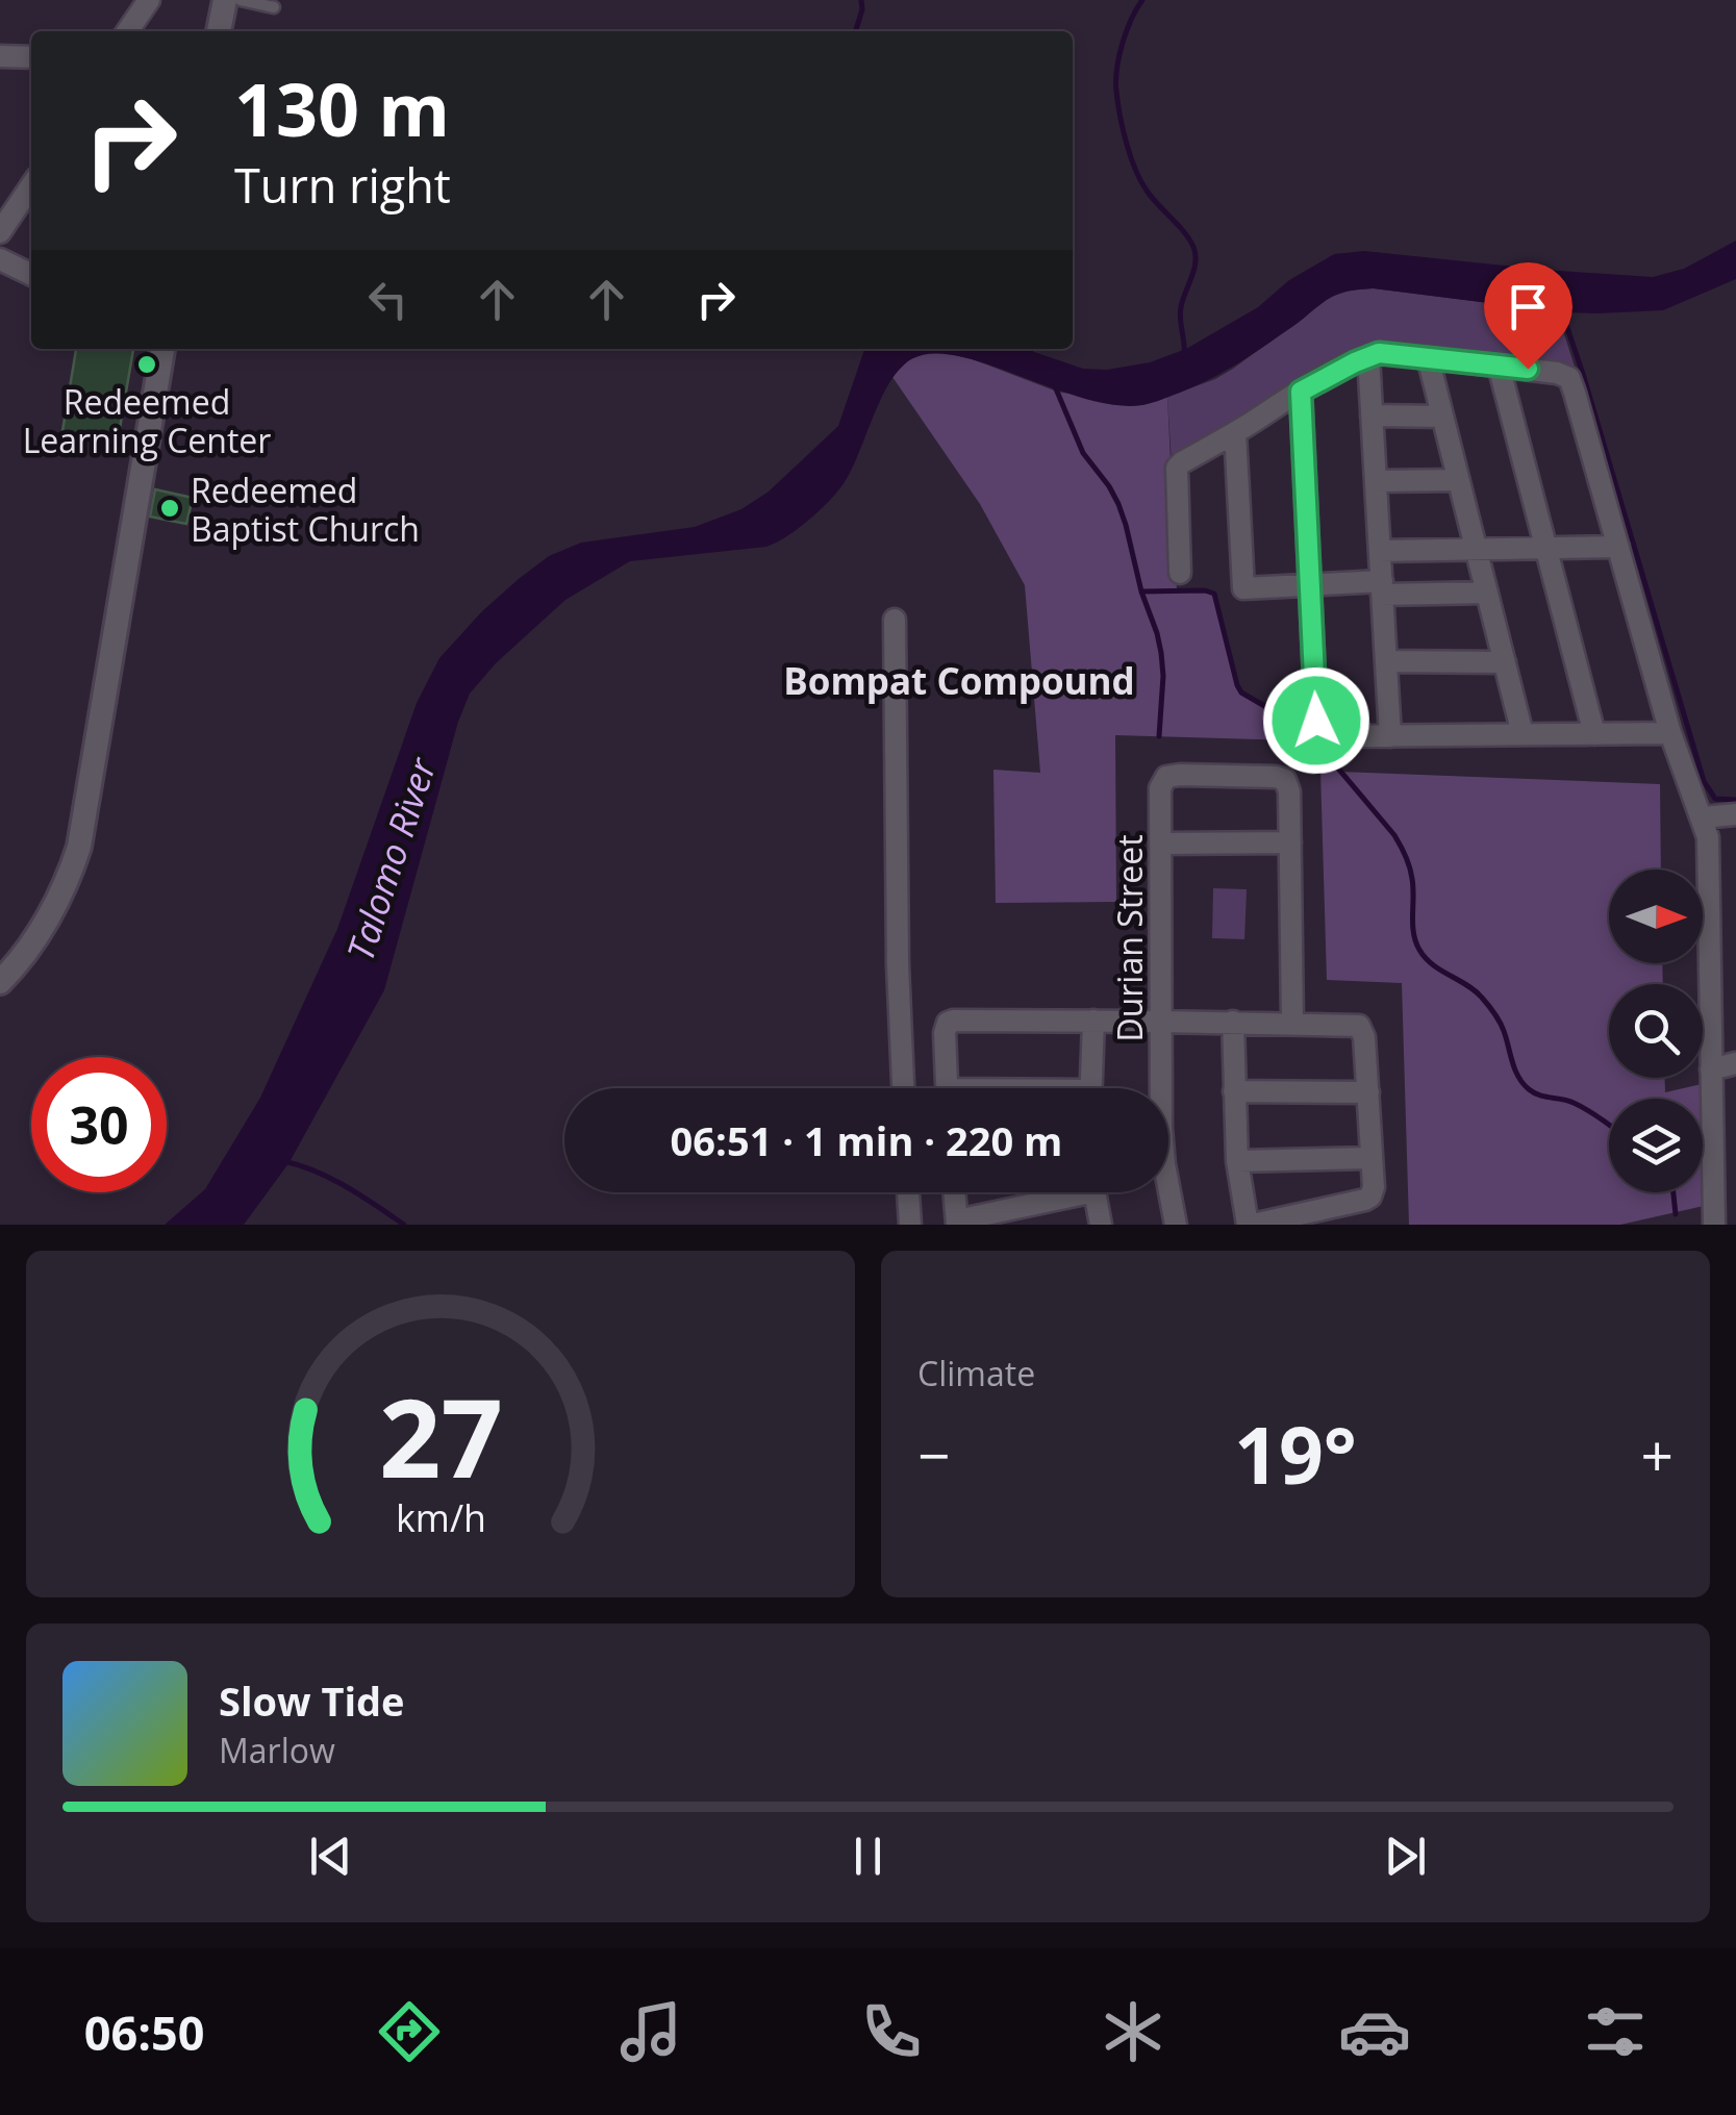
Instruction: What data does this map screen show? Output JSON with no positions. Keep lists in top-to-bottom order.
{
  "streets": {
    "street": ["Durian Street"]
  },
  "districts": ["Bompat Compound"],
  "water": ["Talomo River"],
  "places": ["Redeemed Learning Center", "Redeemed Baptist Church"],
  "north": "right",
  "page": {
    "turn": ["130 m", "Turn right"],
    "limit": "30",
    "trip": "06:51 · 1 min · 220 m",
    "tile": "Climate",
    "heat": ["−", "19°", "+"],
    "song": ["Slow Tide", "Marlow"],
    "tabs": "06:50",
    "gauge": ["27", "km/h"]
  }
}
